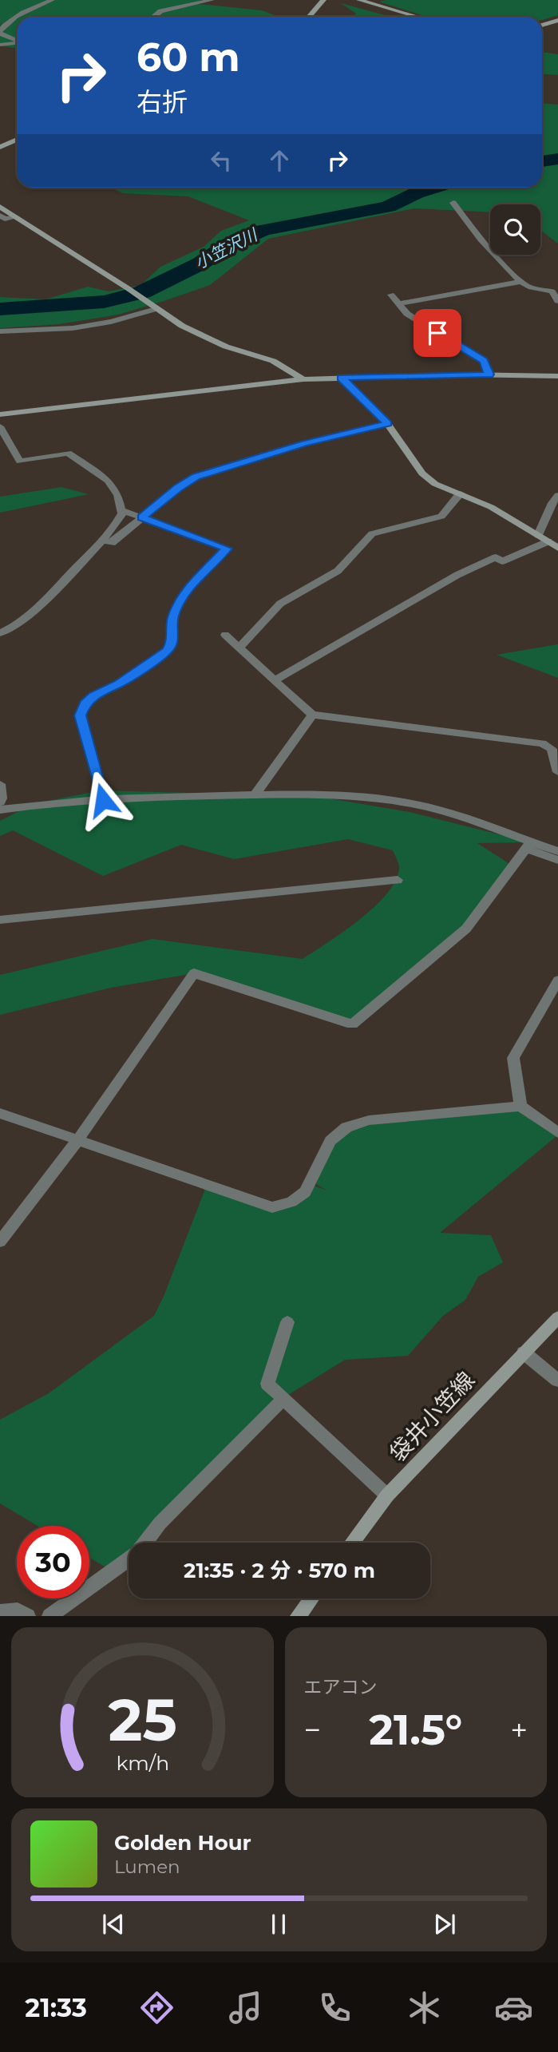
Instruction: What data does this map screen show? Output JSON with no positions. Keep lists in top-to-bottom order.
{
  "streets": {
    "street": ["袋井小笠線"]
  },
  "water": ["小笠沢川"],
  "page": {
    "turn": ["60 m", "右折"],
    "limit": "30",
    "trip": "21:35 · 2 分 · 570 m",
    "tile": "エアコン",
    "heat": ["−", "21.5°", "+"],
    "song": ["Golden Hour", "Lumen"],
    "tabs": "21:33",
    "gauge": ["25", "km/h"]
  }
}
